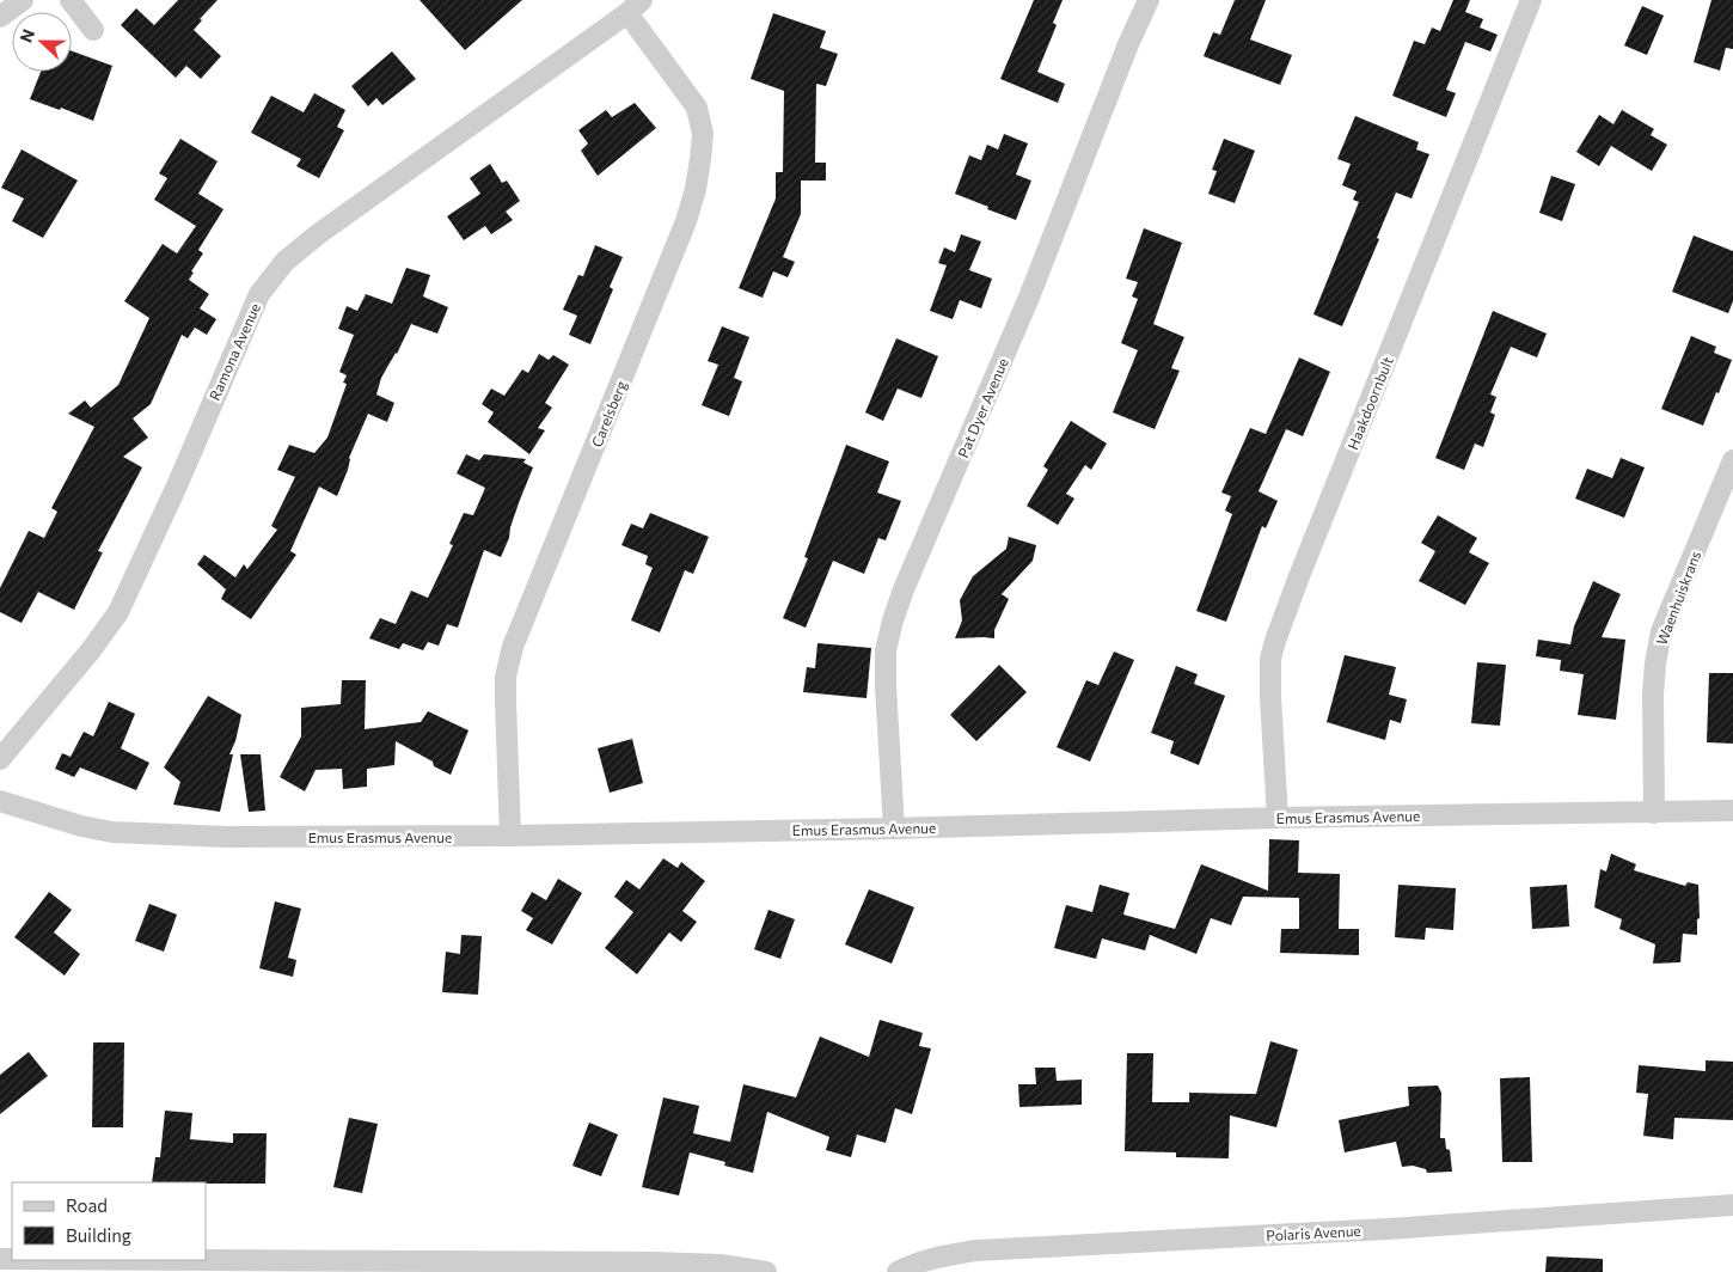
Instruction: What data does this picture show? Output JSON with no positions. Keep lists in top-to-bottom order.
{
  "streets": {
    "street": [
      "Ramona Avenue",
      "Haakdoornbult",
      "Pat Dyer Avenue",
      "Carelsberg",
      "Waenhuiskrans",
      "Emus Erasmus Avenue",
      "Polaris Avenue"
    ]
  },
  "crossings": [
    ["Ramona Avenue", "Carelsberg"],
    ["Haakdoornbult", "Emus Erasmus Avenue"],
    ["Pat Dyer Avenue", "Emus Erasmus Avenue"],
    ["Carelsberg", "Emus Erasmus Avenue"],
    ["Waenhuiskrans", "Emus Erasmus Avenue"]
  ],
  "legend": ["Road", "Building"],
  "north": "left"
}
